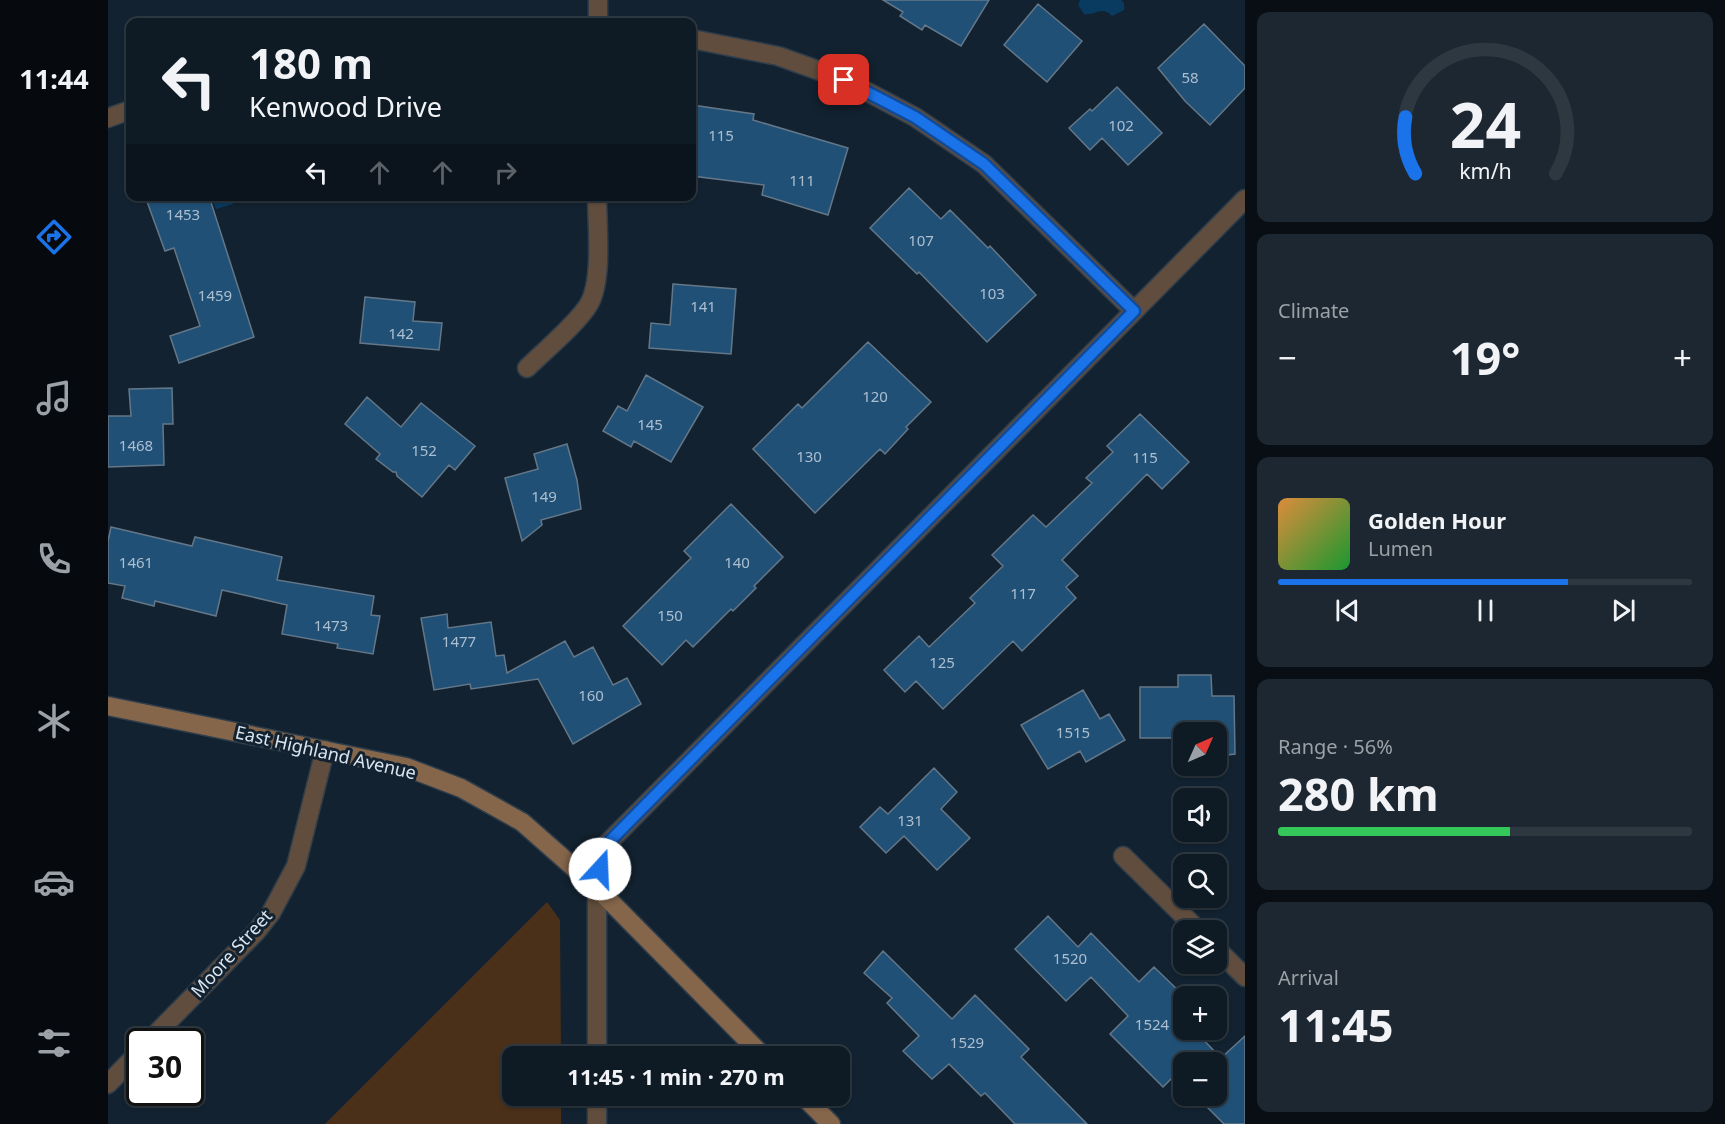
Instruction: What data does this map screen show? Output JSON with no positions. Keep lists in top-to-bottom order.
{
  "streets": {
    "street": ["East Highland Avenue", "Moore Street"]
  },
  "crossings": [
    ["East Highland Avenue", "Moore Street"]
  ],
  "house_numbers": [
    "58",
    "102",
    "115",
    "111",
    "1453",
    "107",
    "103",
    "1459",
    "141",
    "142",
    "120",
    "145",
    "1468",
    "152",
    "130",
    "115",
    "149",
    "1461",
    "140",
    "117",
    "150",
    "1473",
    "1477",
    "125",
    "160",
    "1515",
    "131",
    "1520",
    "1524",
    "1529"
  ],
  "north": "top right",
  "page": {
    "tabs": "11:44",
    "turn": ["180 m", "Kenwood Drive"],
    "tile": [
      "Climate",
      ["Range · 56%", "280 km"],
      ["Arrival", "11:45"]
    ],
    "heat": ["−", "19°", "+"],
    "song": ["Golden Hour", "Lumen"],
    "map_buttons": ["+", "−"],
    "limit": "30",
    "trip": "11:45 · 1 min · 270 m",
    "gauge": ["24", "km/h"]
  }
}
